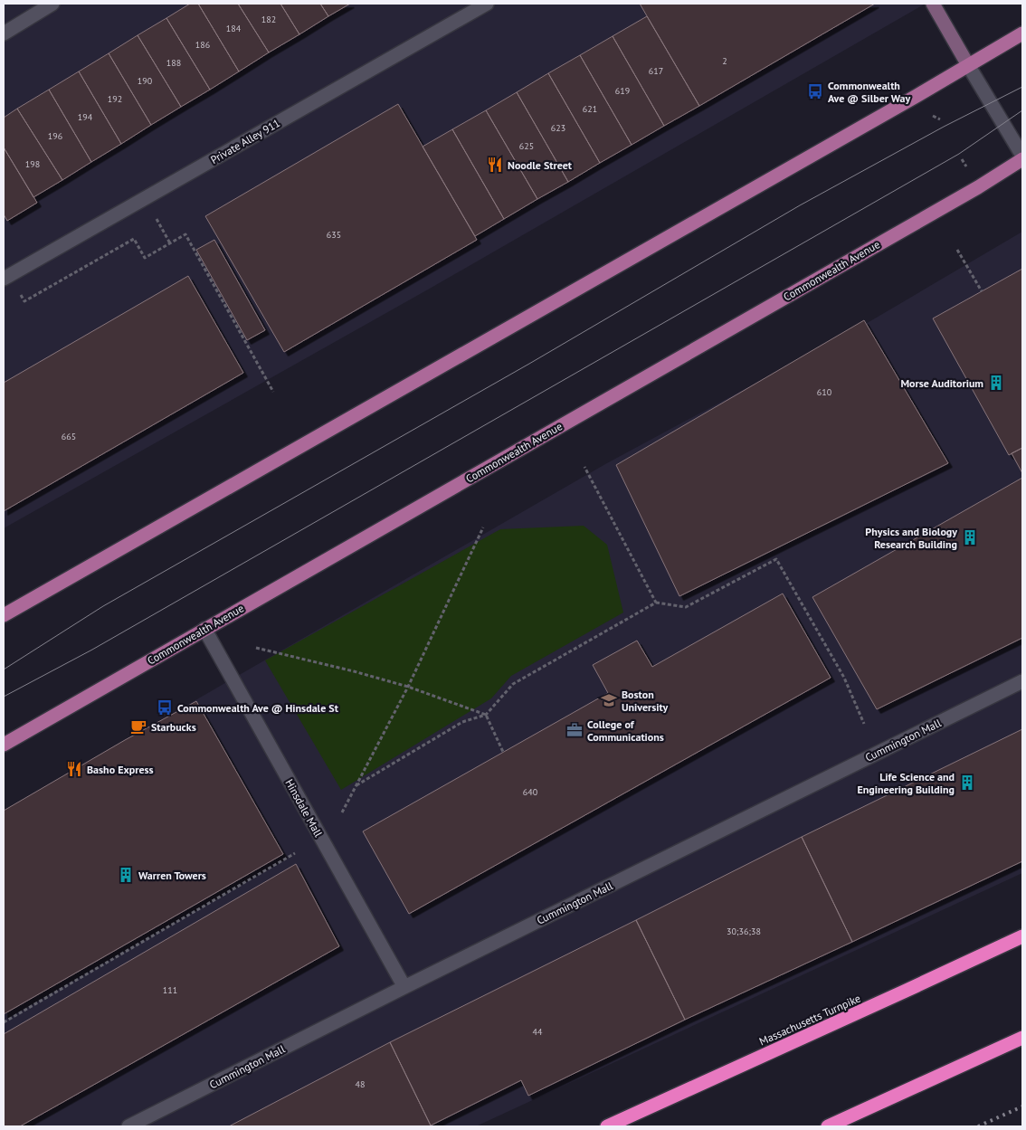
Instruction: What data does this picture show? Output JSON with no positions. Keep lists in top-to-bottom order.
{
  "streets": {
    "highway": ["Massachusetts Turnpike"],
    "main road": ["Commonwealth Avenue"],
    "street": ["Private Alley 911", "Cummington Mall", "Hinsdale Mall"]
  },
  "crossings": [
    ["Commonwealth Avenue", "Hinsdale Mall"],
    ["Cummington Mall", "Hinsdale Mall"]
  ],
  "places": {
    "bus stop": ["Commonwealth Ave @ Silber Way", "Commonwealth Ave @ Hinsdale St"],
    "restaurant": ["Noodle Street", "Basho Express"],
    "building": [
      "Morse Auditorium",
      "Physics and Biology Research Building",
      "Life Science and Engineering Building",
      "Warren Towers"
    ],
    "school or university": ["Boston University"],
    "cafe": ["Starbucks"],
    "office": ["College of Communications"]
  },
  "house_numbers": [
    "182",
    "184",
    "186",
    "2",
    "188",
    "617",
    "190",
    "619",
    "192",
    "621",
    "194",
    "623",
    "196",
    "625",
    "198",
    "635",
    "610",
    "665",
    "640",
    "30;36;38",
    "111",
    "44",
    "48"
  ]
}
